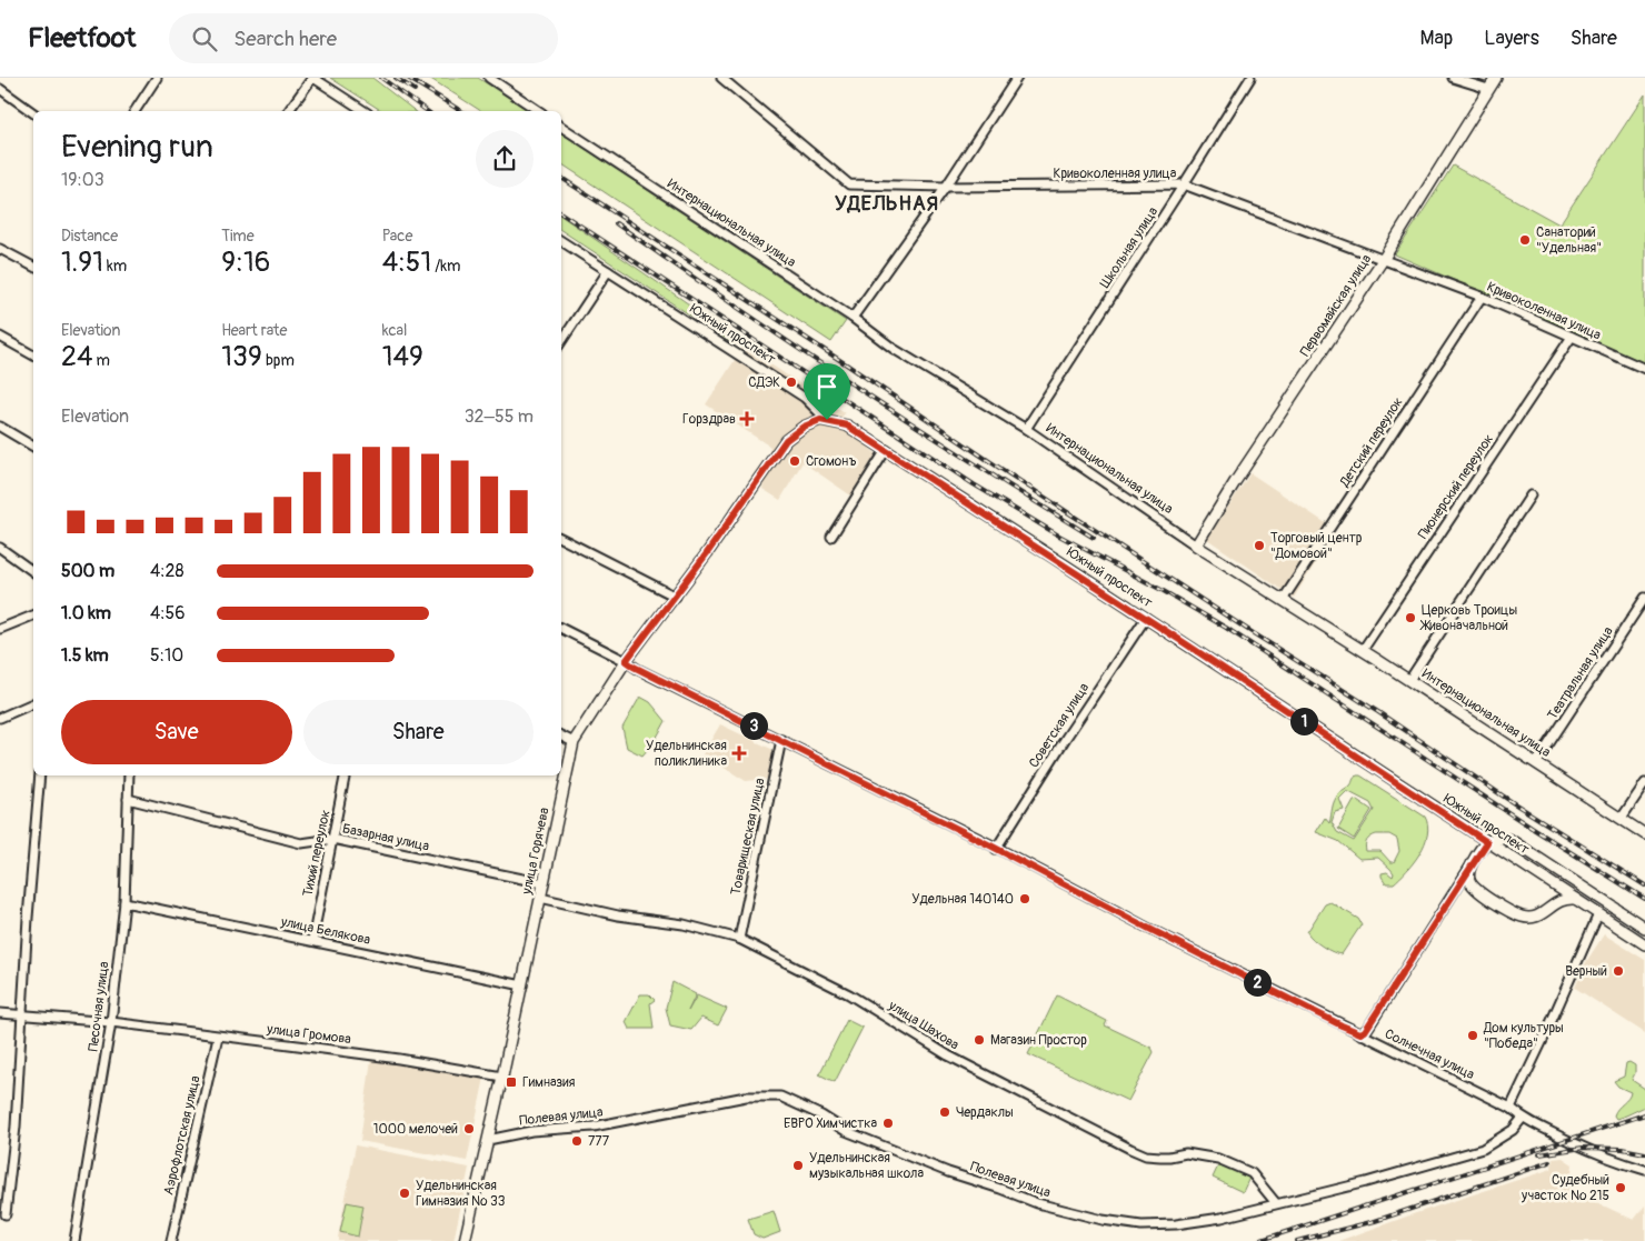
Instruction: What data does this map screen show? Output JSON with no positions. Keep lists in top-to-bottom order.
{
  "streets": {
    "main road": [
      "Интернациональная улица",
      "Первомайская улица",
      "Южный проспект",
      "улица Горячева"
    ],
    "street": [
      "Кривоколенная улица",
      "Школьная улица",
      "Детский переулок",
      "Пионерский переулок",
      "Театральная улица",
      "Советская улица",
      "Товарищеская улица",
      "Базарная улица",
      "Тихий переулок",
      "улица Белякова",
      "Песочная улица",
      "улица Шахова",
      "улица Громова",
      "Солнечная улица",
      "Полевая улица",
      "Аэрофлотская улица"
    ]
  },
  "crossings": [
    ["Кривоколенная улица", "Школьная улица"],
    ["Кривоколенная улица", "Первомайская улица"],
    ["Кривоколенная улица", "Детский переулок"],
    ["Кривоколенная улица", "Пионерский переулок"],
    ["Интернациональная улица", "Школьная улица"],
    ["Интернациональная улица", "Первомайская улица"],
    ["Интернациональная улица", "Детский переулок"],
    ["Интернациональная улица", "Пионерский переулок"],
    ["Интернациональная улица", "Театральная улица"],
    ["Южный проспект", "Советская улица"],
    ["Южный проспект", "улица Горячева"],
    ["Советская улица", "Солнечная улица"],
    ["Товарищеская улица", "улица Шахова"],
    ["Товарищеская улица", "Солнечная улица"],
    ["Базарная улица", "улица Горячева"],
    ["Базарная улица", "Тихий переулок"],
    ["Базарная улица", "Песочная улица"],
    ["улица Горячева", "улица Белякова"],
    ["улица Горячева", "улица Шахова"],
    ["улица Горячева", "улица Громова"],
    ["улица Горячева", "Солнечная улица"],
    ["улица Горячева", "Полевая улица"],
    ["Тихий переулок", "улица Белякова"],
    ["улица Белякова", "Песочная улица"],
    ["Песочная улица", "улица Громова"],
    ["улица Шахова", "Полевая улица"],
    ["улица Громова", "Аэрофлотская улица"],
    ["Солнечная улица", "Полевая улица"]
  ],
  "districts": ["УДЕЛЬНАЯ"],
  "places": {
    "other": [
      "Санаторий \"Удельная\"",
      "СДЭК",
      "Сгомонъ",
      "Торговый центр \"Домовой\"",
      "Церковь Троицы Живоначальной",
      "Удельная 140140",
      "Верный",
      "Дом культуры \"Победа\"",
      "Магазин Простор",
      "Чердаклы",
      "ЕВРО Химчистка",
      "1000 мелочей",
      "777",
      "Удельнинская музыкальная школа",
      "Судебный участок № 215",
      "Удельнинская Гимназия № 33"
    ],
    "health": ["Горздрав", "Удельнинская поликлиника"],
    "transit": ["Гимназия"]
  },
  "page": {
    "header": "Fleetfoot",
    "search": "Search here",
    "nav": ["Map", "Layers", "Share"],
    "heading": ["Evening run", "19:03"],
    "stats": [
      ["Distance", "1.91 km"],
      ["Time", "9:16"],
      ["Pace", "4:51 /km"],
      ["Elevation", "24 m"],
      ["Heart rate", "139 bpm"],
      ["kcal", "149"]
    ],
    "chart": ["Elevation", "32–55 m"],
    "list": [
      {
        "name": "500 m",
        "note": "4:28"
      },
      {
        "name": "1.0 km",
        "note": "4:56"
      },
      {
        "name": "1.5 km",
        "note": "5:10"
      }
    ],
    "buttons": ["Save", "Share"],
    "pins": ["1", "3", "2"]
  }
}
